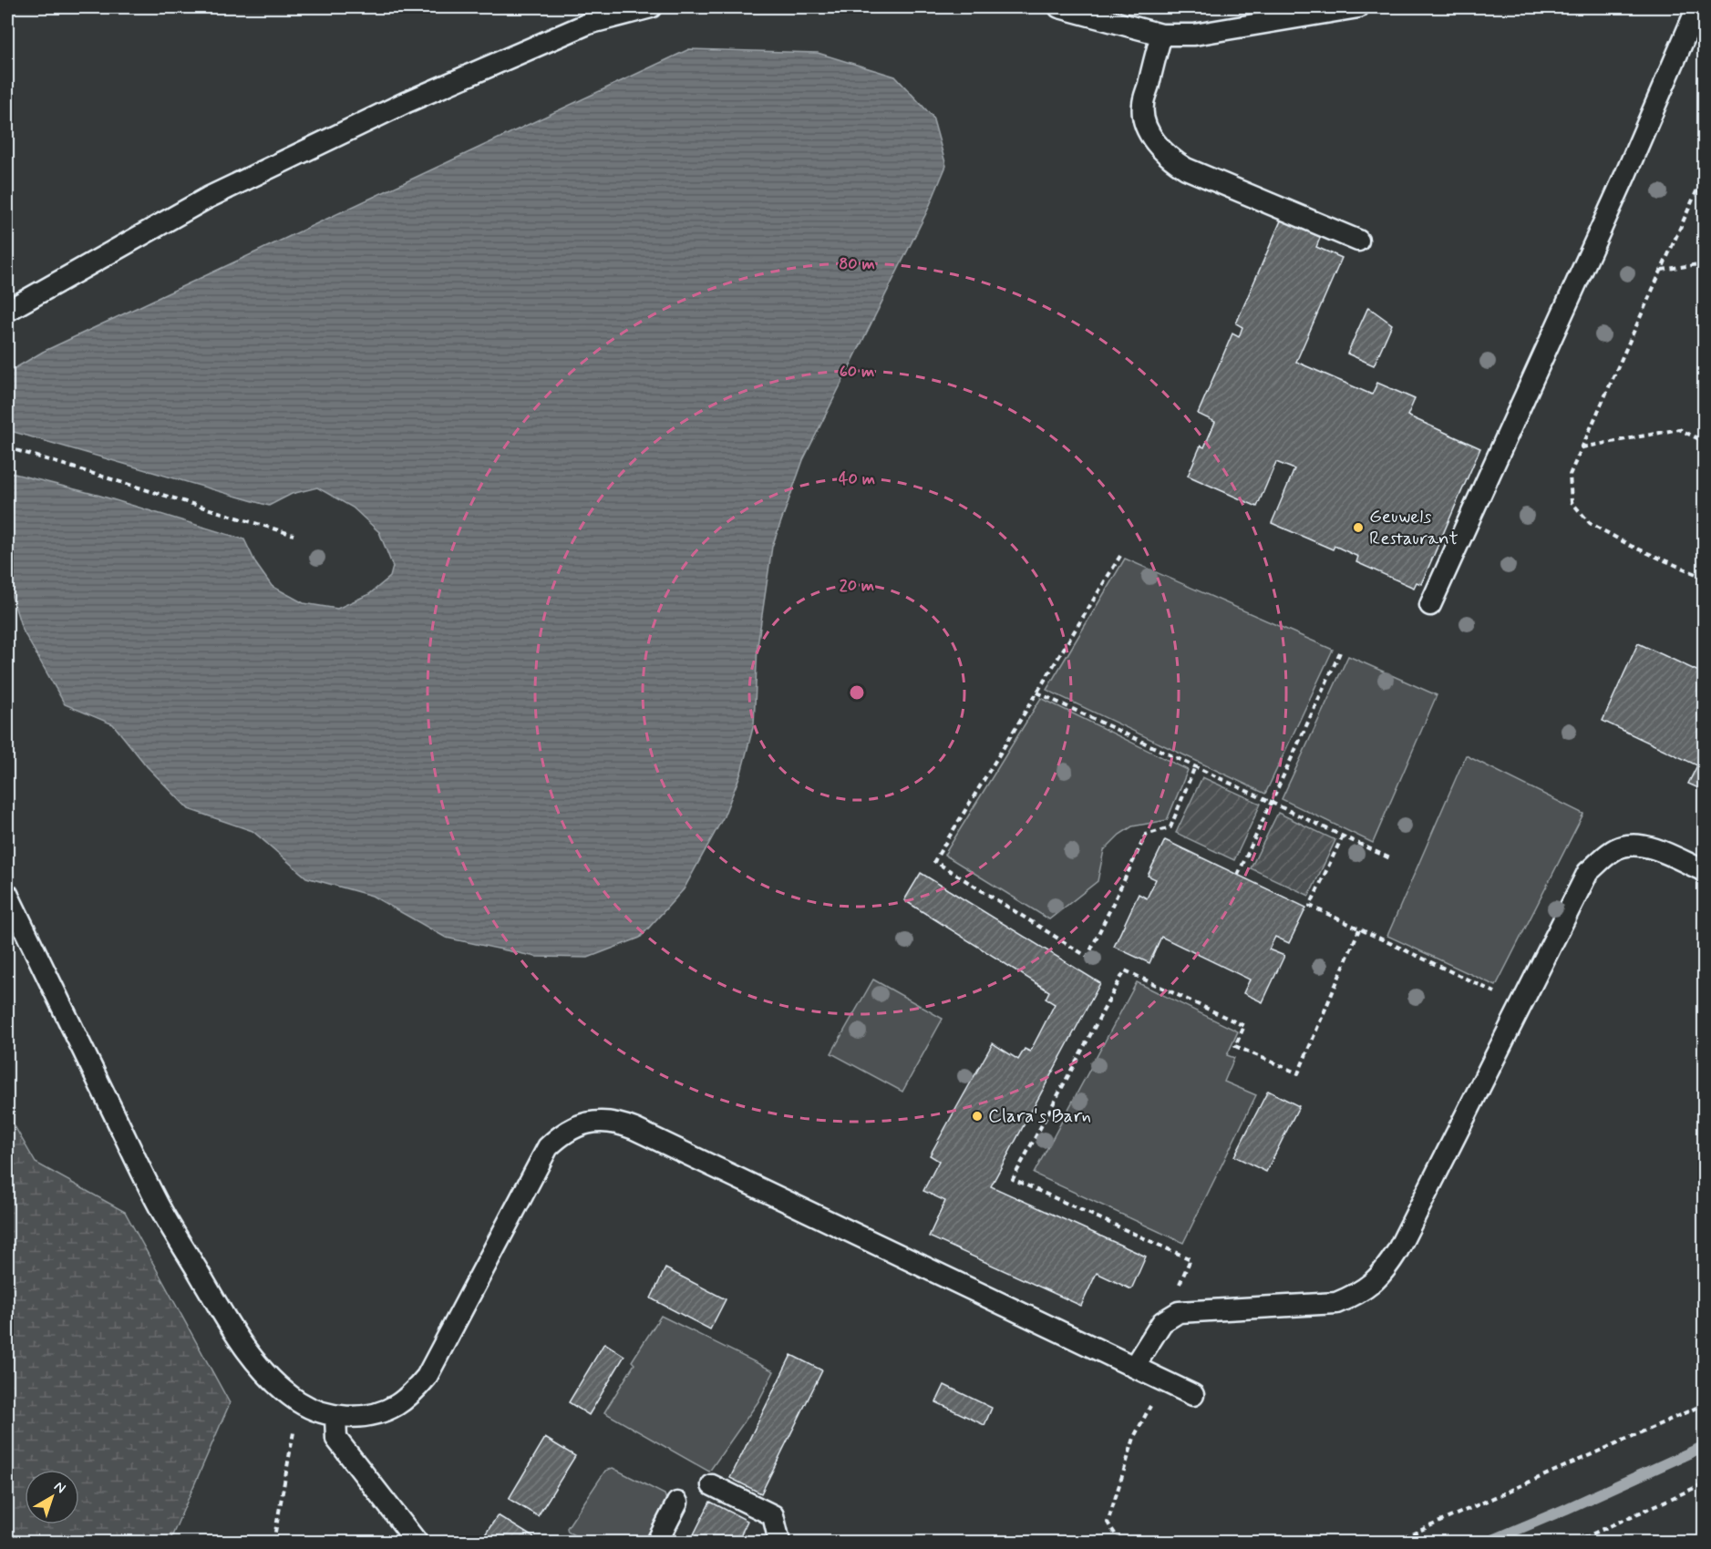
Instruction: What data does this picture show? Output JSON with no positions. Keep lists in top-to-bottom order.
{
  "places": ["Geuwels Restaurant", "Clara's Barn"],
  "north": "top right",
  "rings": [
    "80 m",
    "60 m",
    "40 m",
    "20 m"
  ]
}
